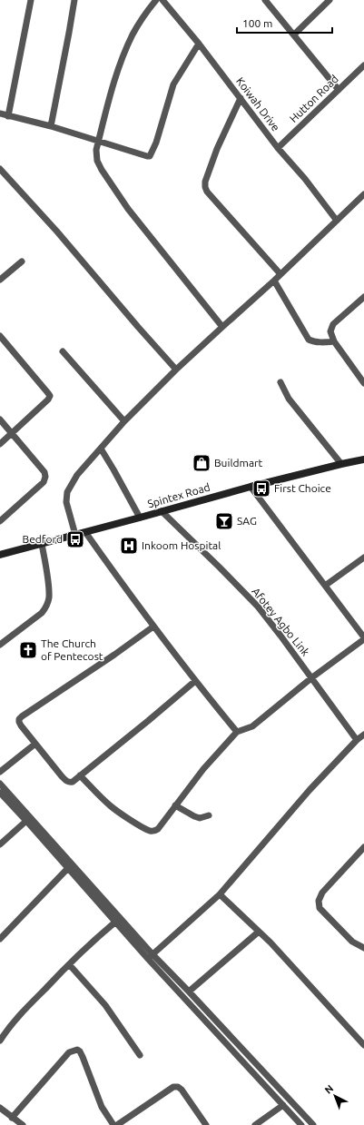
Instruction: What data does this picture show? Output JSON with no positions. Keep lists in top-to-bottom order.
{
  "streets": {
    "main road": ["Spintex Road"],
    "street": ["Hutton Road", "Koiwah Drive", "Afotey Agbo Link"]
  },
  "crossings": [
    ["Hutton Road", "Koiwah Drive"],
    ["Spintex Road", "Afotey Agbo Link"]
  ],
  "places": {
    "shop": ["Buildmart"],
    "bus stop": ["First Choice", "Bedford"],
    "bar": ["SAG"],
    "hospital": ["Inkoom Hospital"],
    "church": ["The Church of Pentecost"]
  },
  "scale_bar": "100 m",
  "north": "top left"
}
